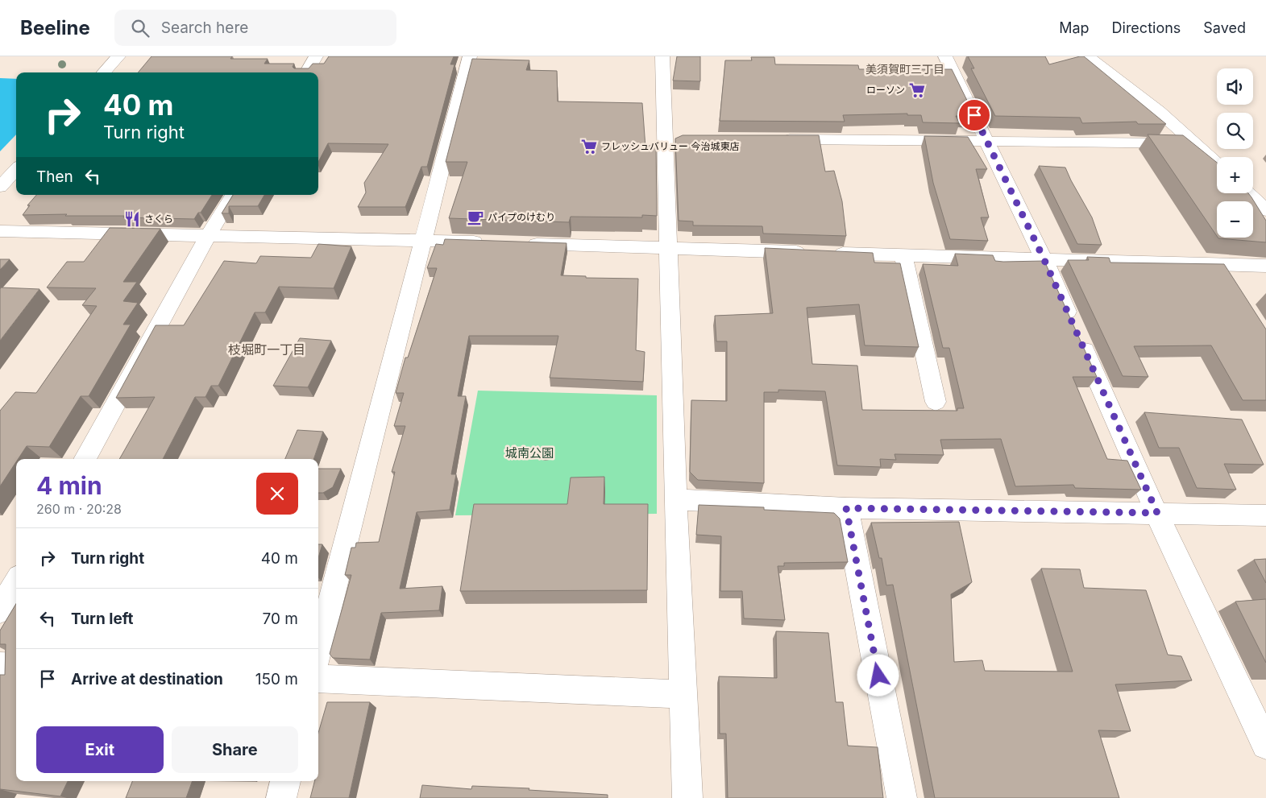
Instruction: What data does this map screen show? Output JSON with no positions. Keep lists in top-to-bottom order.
{
  "districts": ["美須賀町三丁目", "枝堀町一丁目"],
  "parks": ["城南公園"],
  "places": {
    "supermarket": ["ローソン", "フレッシュバリュー 今治城東店"],
    "cafe": ["パイプのけむり"],
    "restaurant": ["さくら"]
  },
  "page": {
    "header": "Beeline",
    "search": "Search here",
    "nav": ["Map", "Directions", "Saved"],
    "map_buttons": ["+", "−"],
    "turn": ["40 m", "Turn right"],
    "then": "Then",
    "heading": ["4 min", "260 m · 20:28"],
    "list": [
      {
        "name": "Turn right",
        "value": "40 m"
      },
      {
        "name": "Turn left",
        "value": "70 m"
      },
      {
        "name": "Arrive at destination",
        "value": "150 m"
      }
    ],
    "buttons": ["Exit", "Share"]
  }
}
